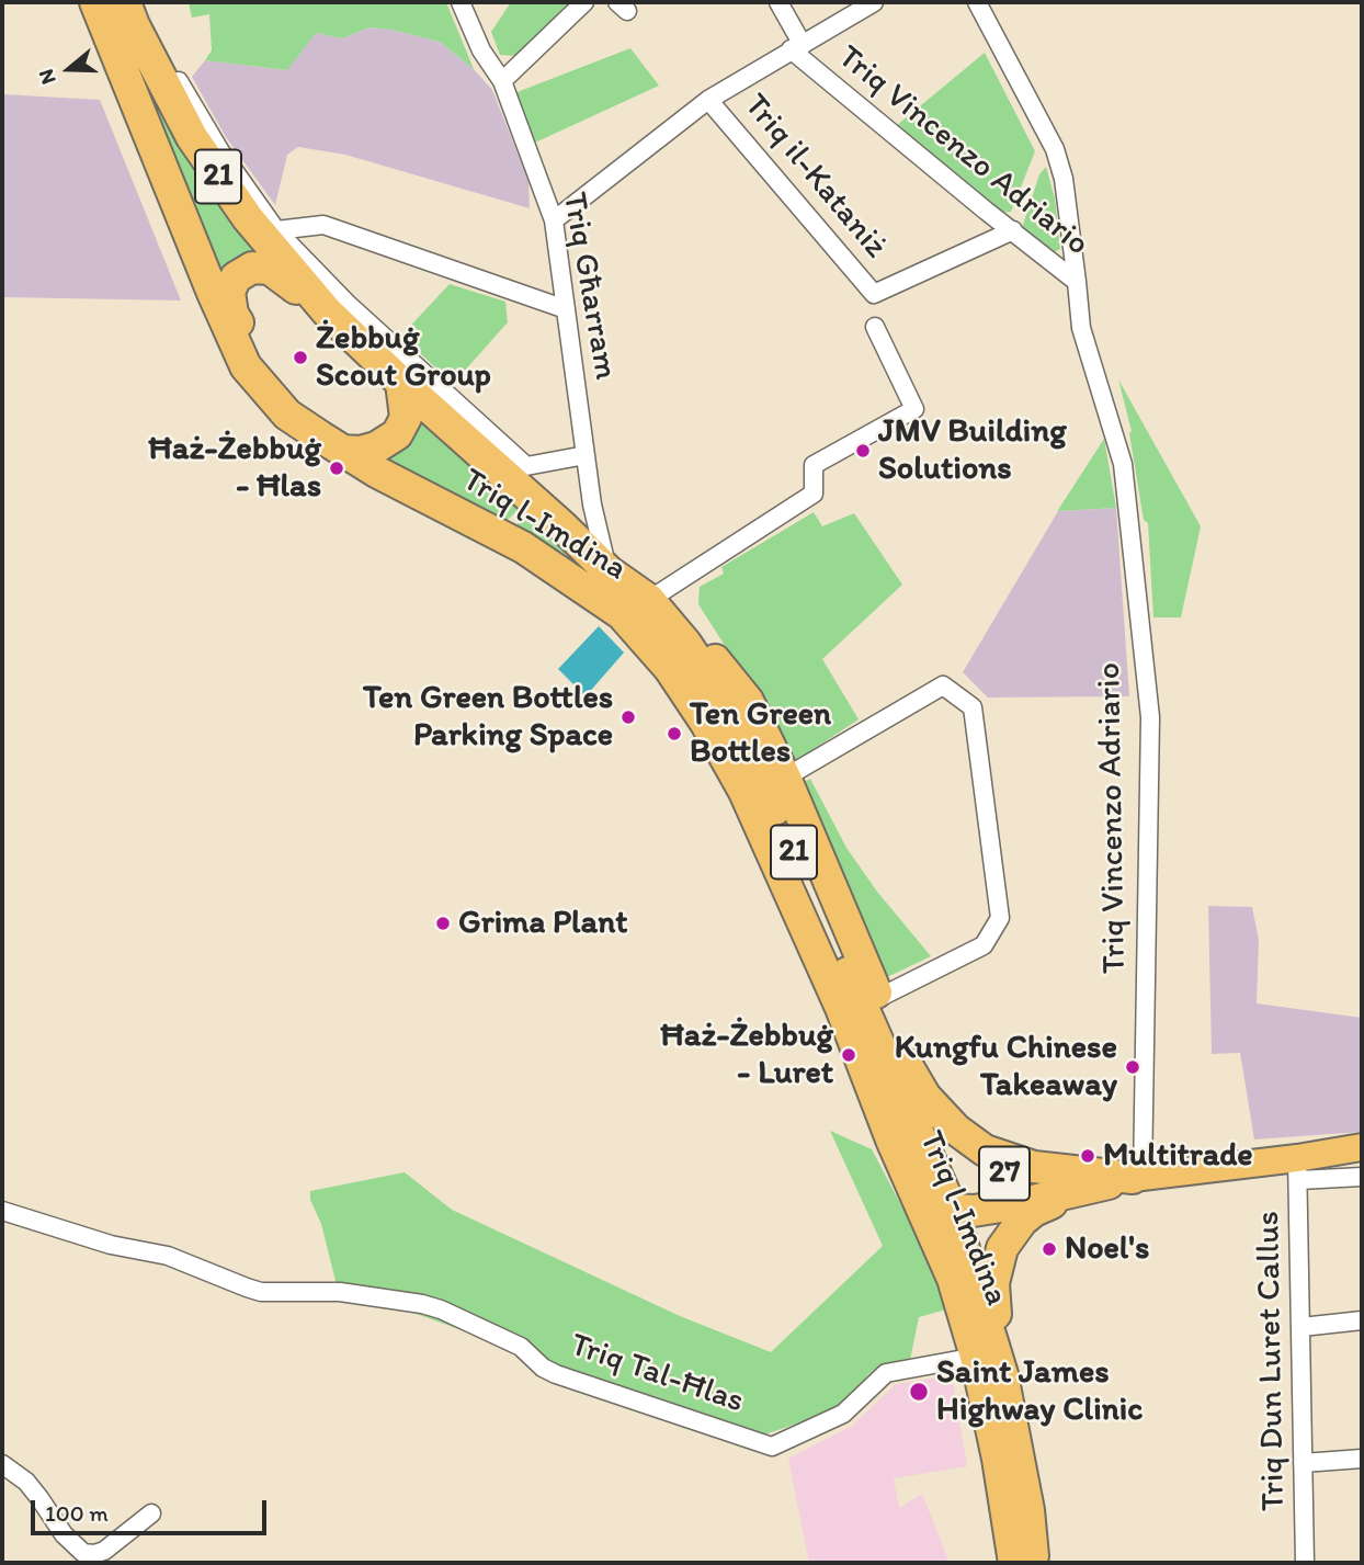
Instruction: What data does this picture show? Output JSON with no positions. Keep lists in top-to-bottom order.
{
  "streets": {
    "highway": ["21", "Triq l-Imdina", "27"],
    "street": [
      "Triq Vincenzo Adriario",
      "Triq il-Kataniż",
      "Triq Għarram",
      "Triq Dun Luret Callus",
      "Triq Tal-Ħlas"
    ]
  },
  "crossings": [
    ["Triq Vincenzo Adriario", "Triq il-Kataniż"],
    ["Triq Vincenzo Adriario", "27"],
    ["Triq Għarram", "Triq l-Imdina"],
    ["Triq l-Imdina", "27"],
    ["Triq l-Imdina", "Triq Tal-Ħlas"],
    ["27", "Triq Dun Luret Callus"]
  ],
  "places": [
    "Żebbuġ Scout Group",
    "JMV Building Solutions",
    "Ħaż-Żebbuġ - Ħlas",
    "Ten Green Bottles Parking Space",
    "Ten Green Bottles",
    "Grima Plant",
    "Ħaż-Żebbuġ - Luret",
    "Kungfu Chinese Takeaway",
    "Multitrade",
    "Noel's",
    "Saint James Highway Clinic"
  ],
  "scale_bar": "100 m",
  "north": "left"
}
